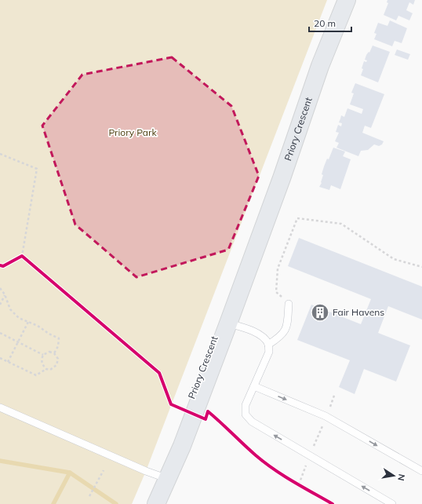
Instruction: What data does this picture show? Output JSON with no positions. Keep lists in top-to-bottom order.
{
  "streets": {
    "main road": ["Priory Crescent"]
  },
  "parks": ["Priory Park"],
  "places": {
    "building": ["Fair Havens"]
  },
  "scale_bar": "20 m",
  "north": "right"
}
